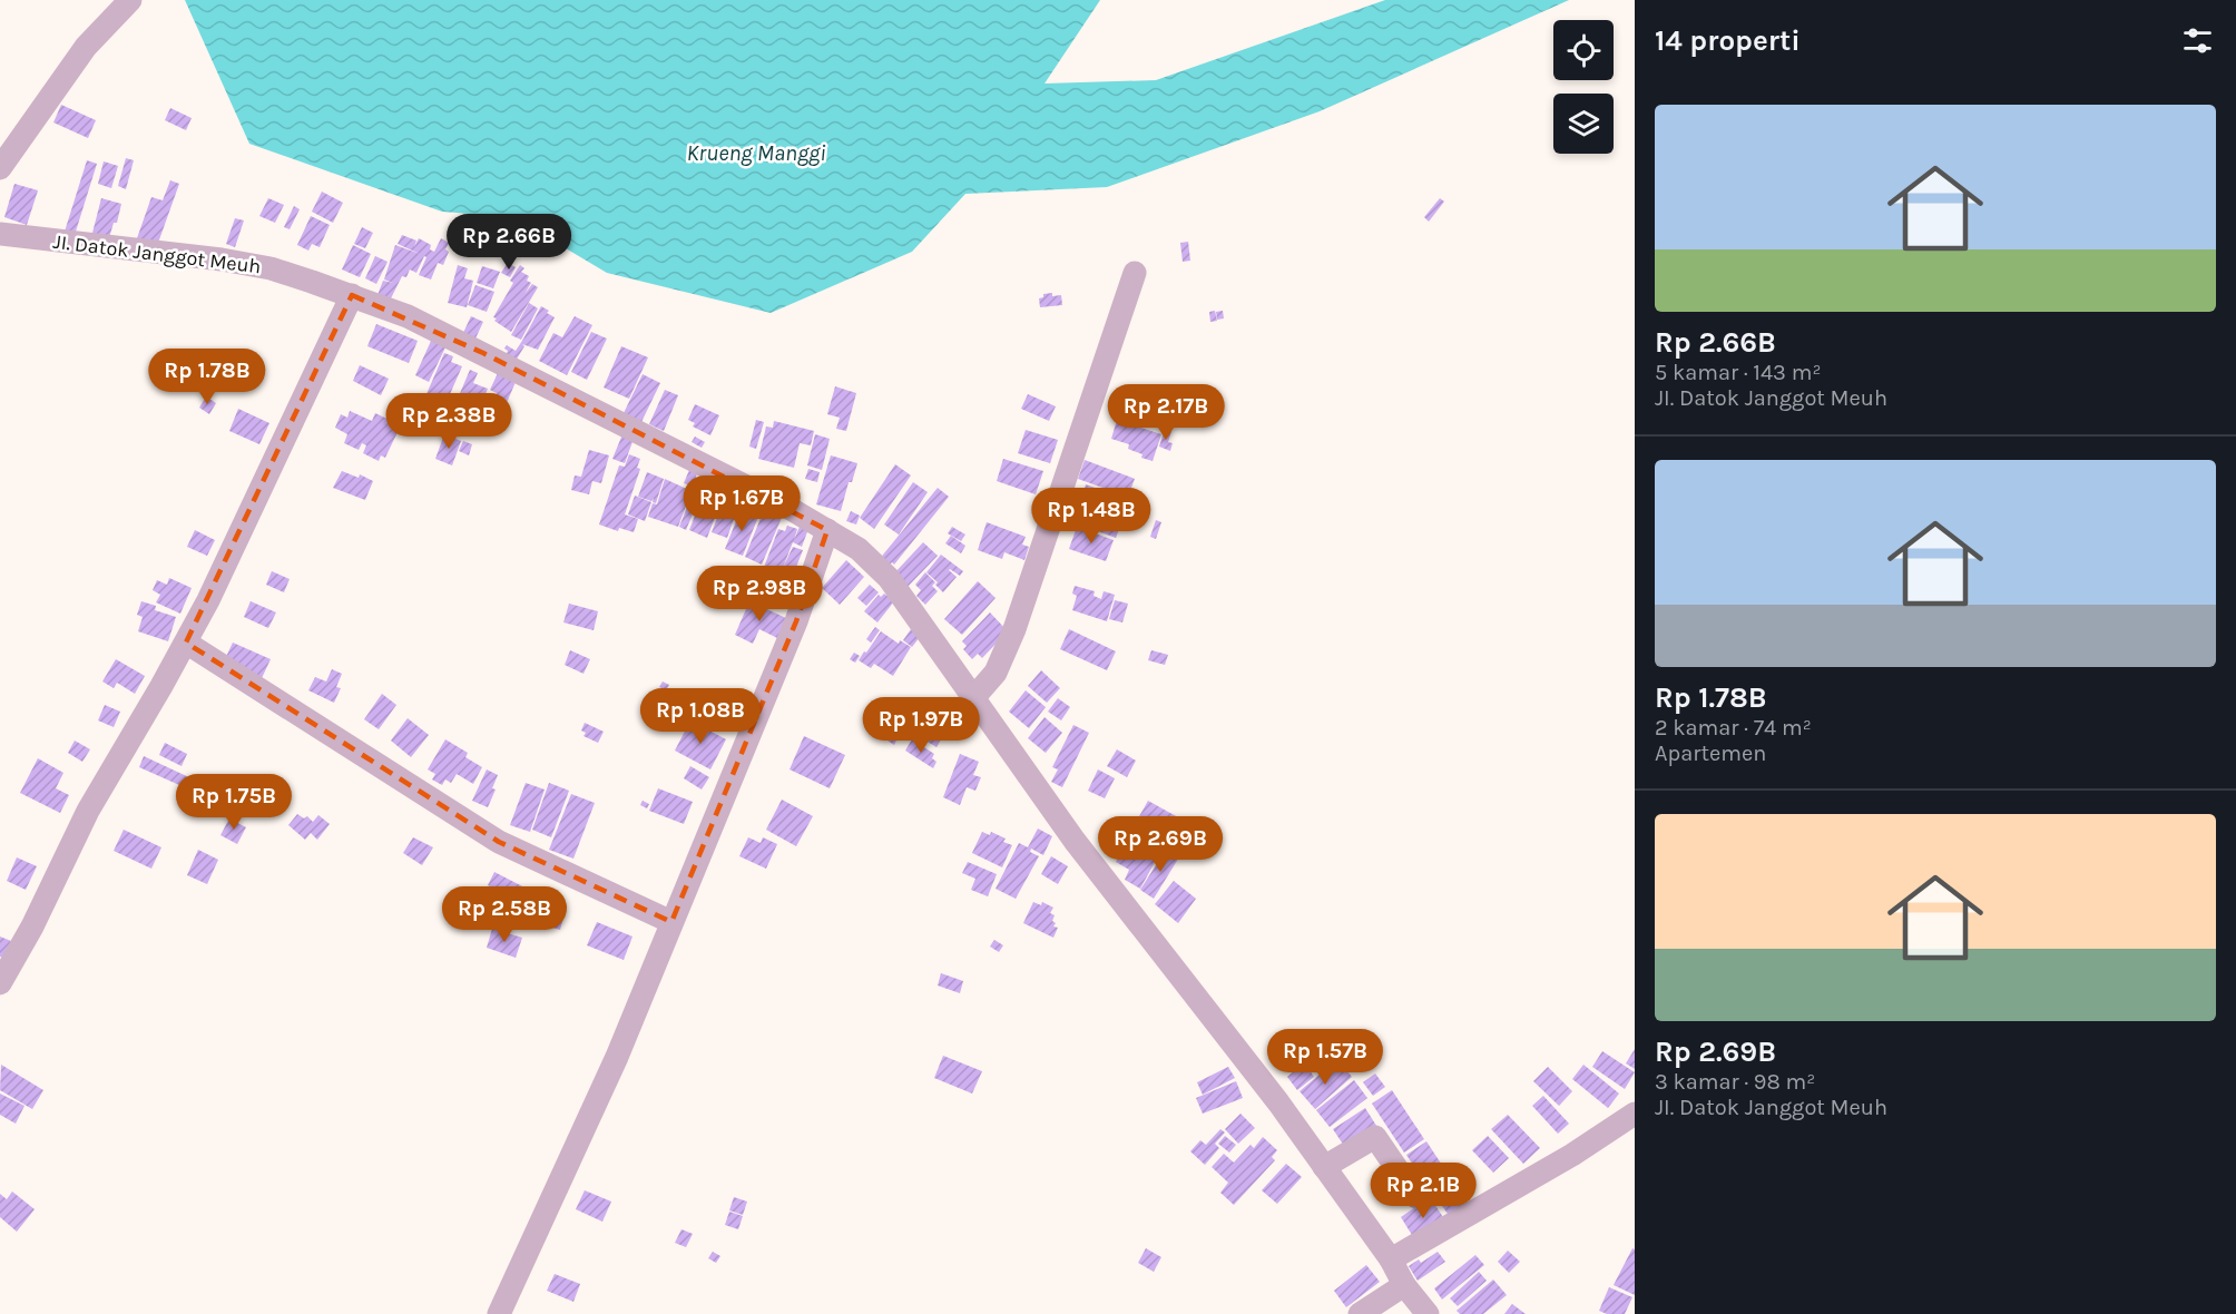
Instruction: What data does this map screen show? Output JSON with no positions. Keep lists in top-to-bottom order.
{
  "streets": {
    "street": ["JI. Datok Janggot Meuh"]
  },
  "water": ["Krueng Manggi"],
  "page": {
    "heading": "14 properti",
    "list": [
      {
        "name": "Rp 2.66B",
        "note": "5 kamar · 143 m² · JI. Datok Janggot Meuh"
      },
      {
        "name": "Rp 1.78B",
        "note": "2 kamar · 74 m² · Apartemen"
      },
      {
        "name": "Rp 2.69B",
        "note": "3 kamar · 98 m² · JI. Datok Janggot Meuh"
      }
    ],
    "price": [
      "Rp 2.66B",
      "Rp 1.78B",
      "Rp 2.17B",
      "Rp 2.38B",
      "Rp 1.67B",
      "Rp 1.48B",
      "Rp 2.98B",
      "Rp 1.08B",
      "Rp 1.97B",
      "Rp 1.75B",
      "Rp 2.69B",
      "Rp 2.58B",
      "Rp 1.57B",
      "Rp 2.1B"
    ]
  }
}
